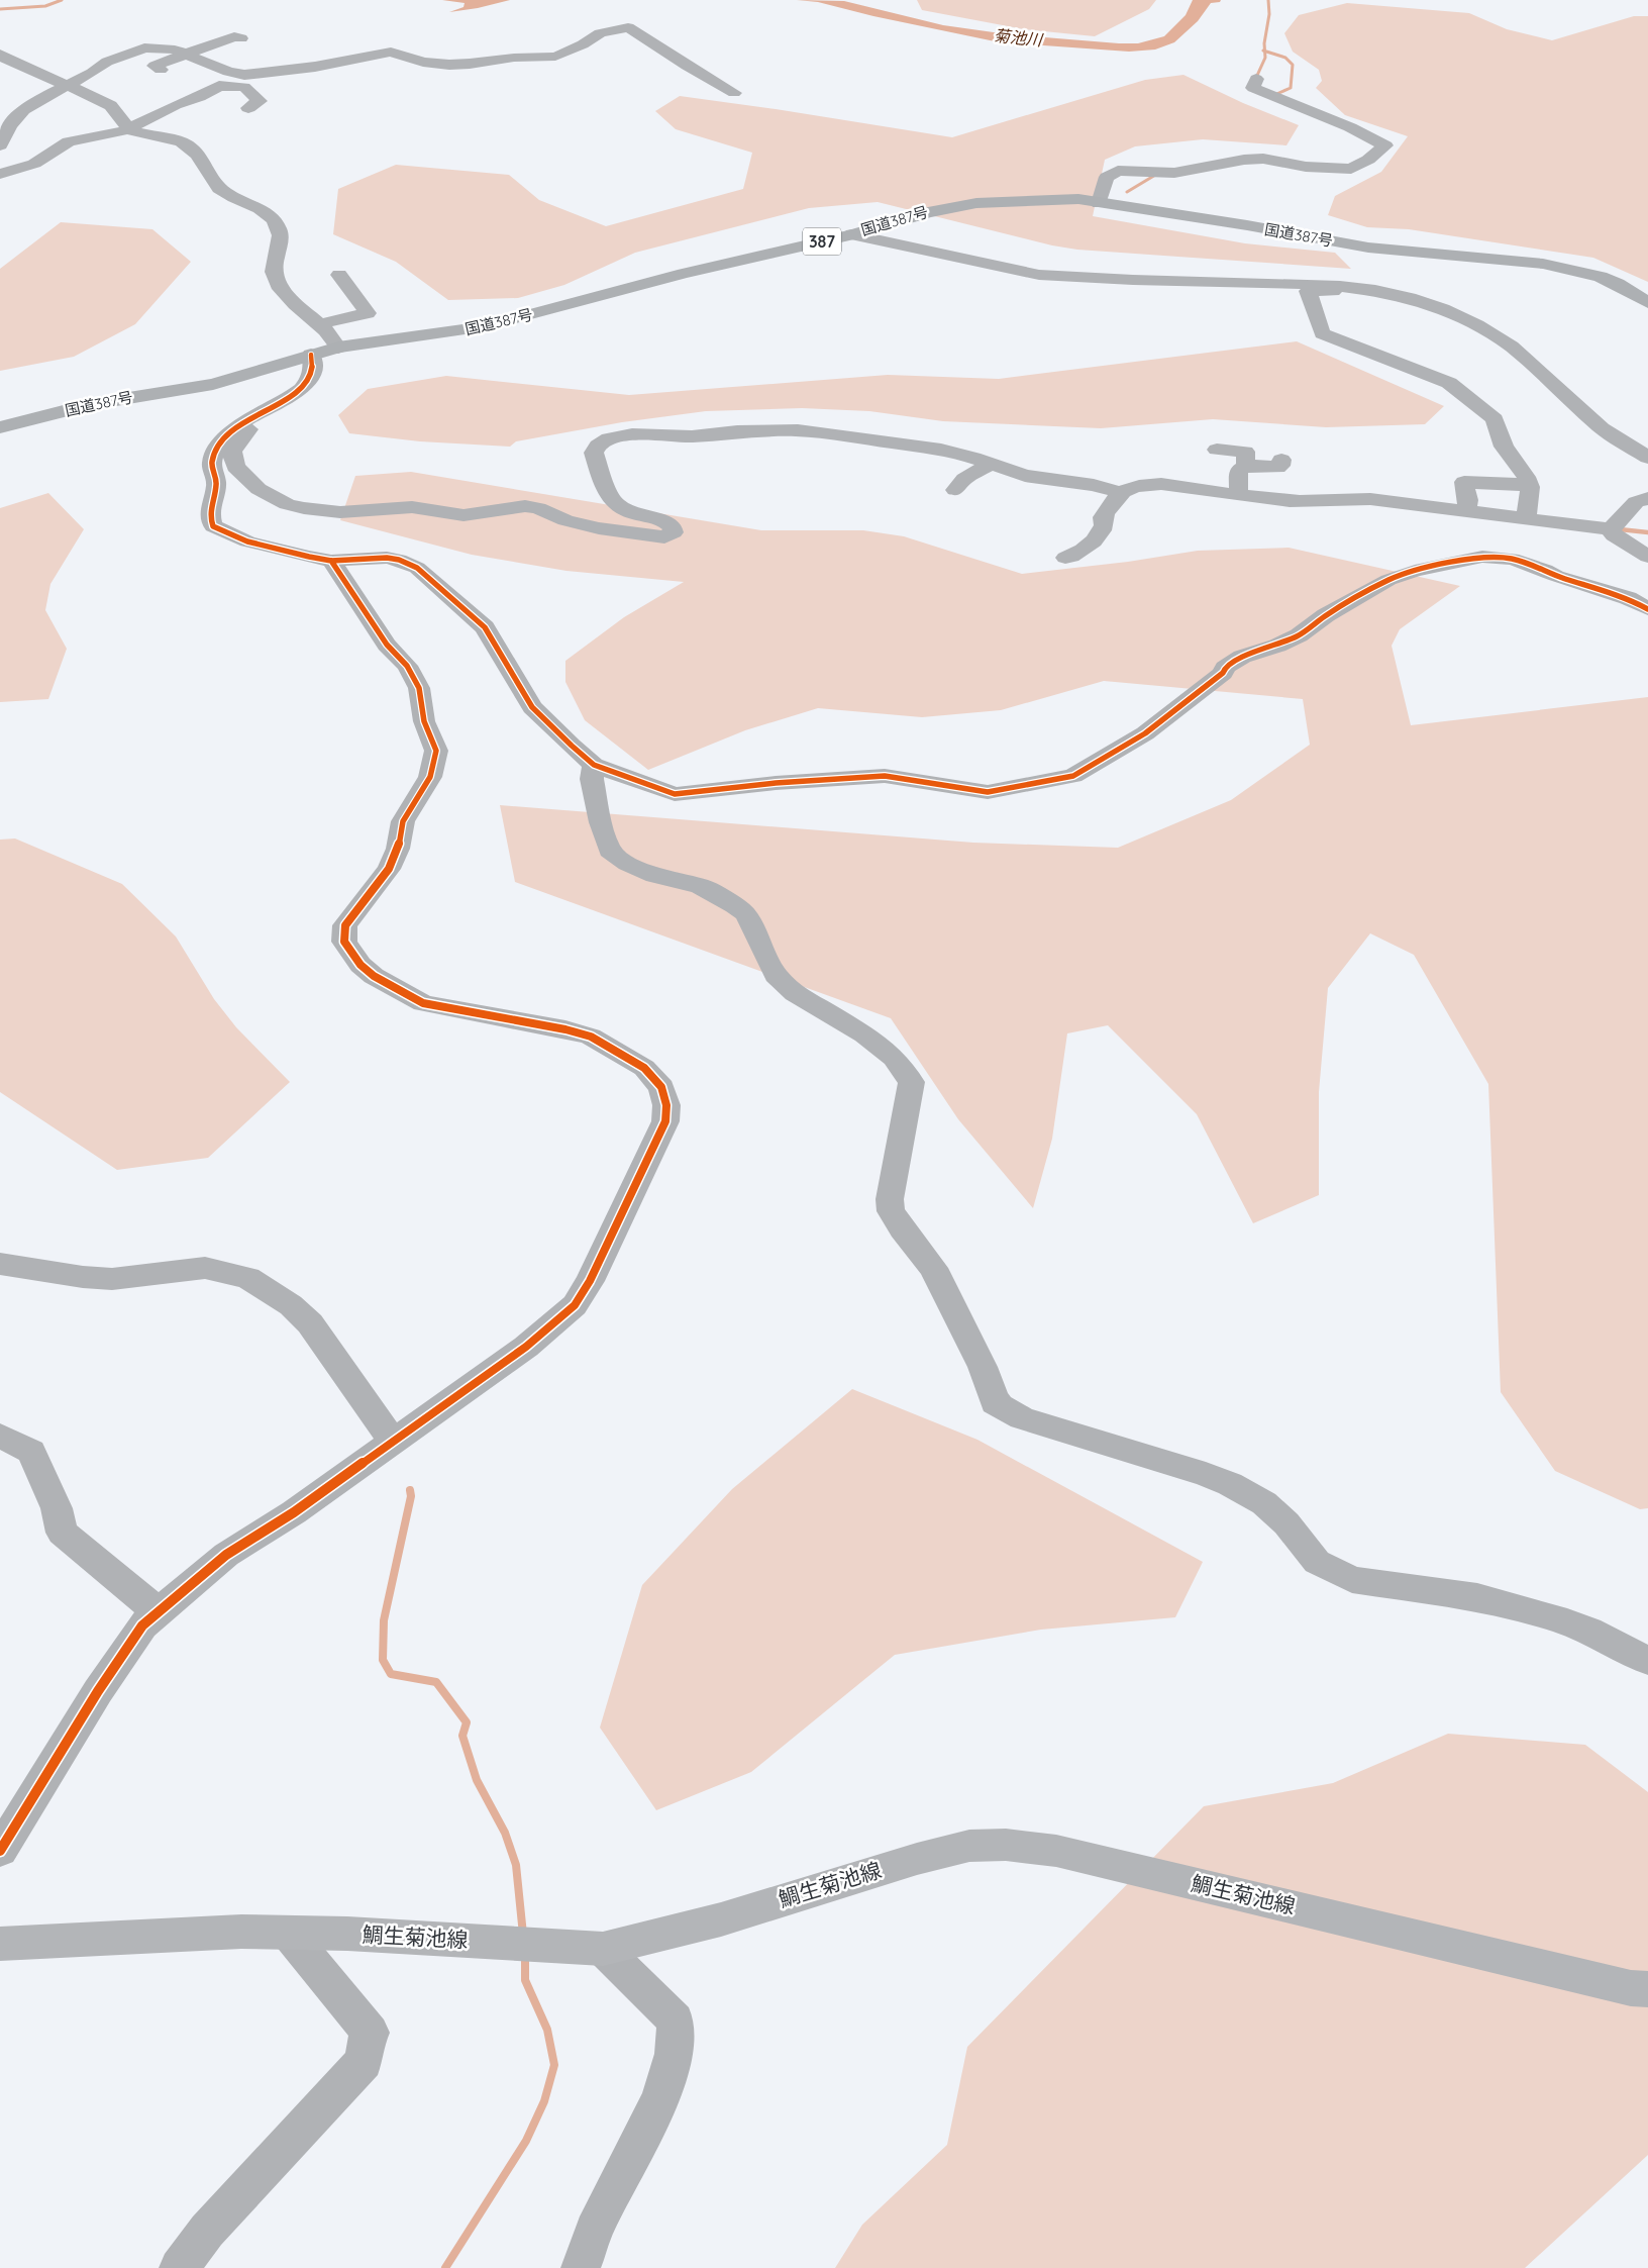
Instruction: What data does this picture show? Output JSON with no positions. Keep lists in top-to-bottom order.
{
  "streets": {
    "highway": ["国道387号", "387"],
    "main road": ["鯛生菊池線"]
  },
  "water": ["菊池川"]
}
